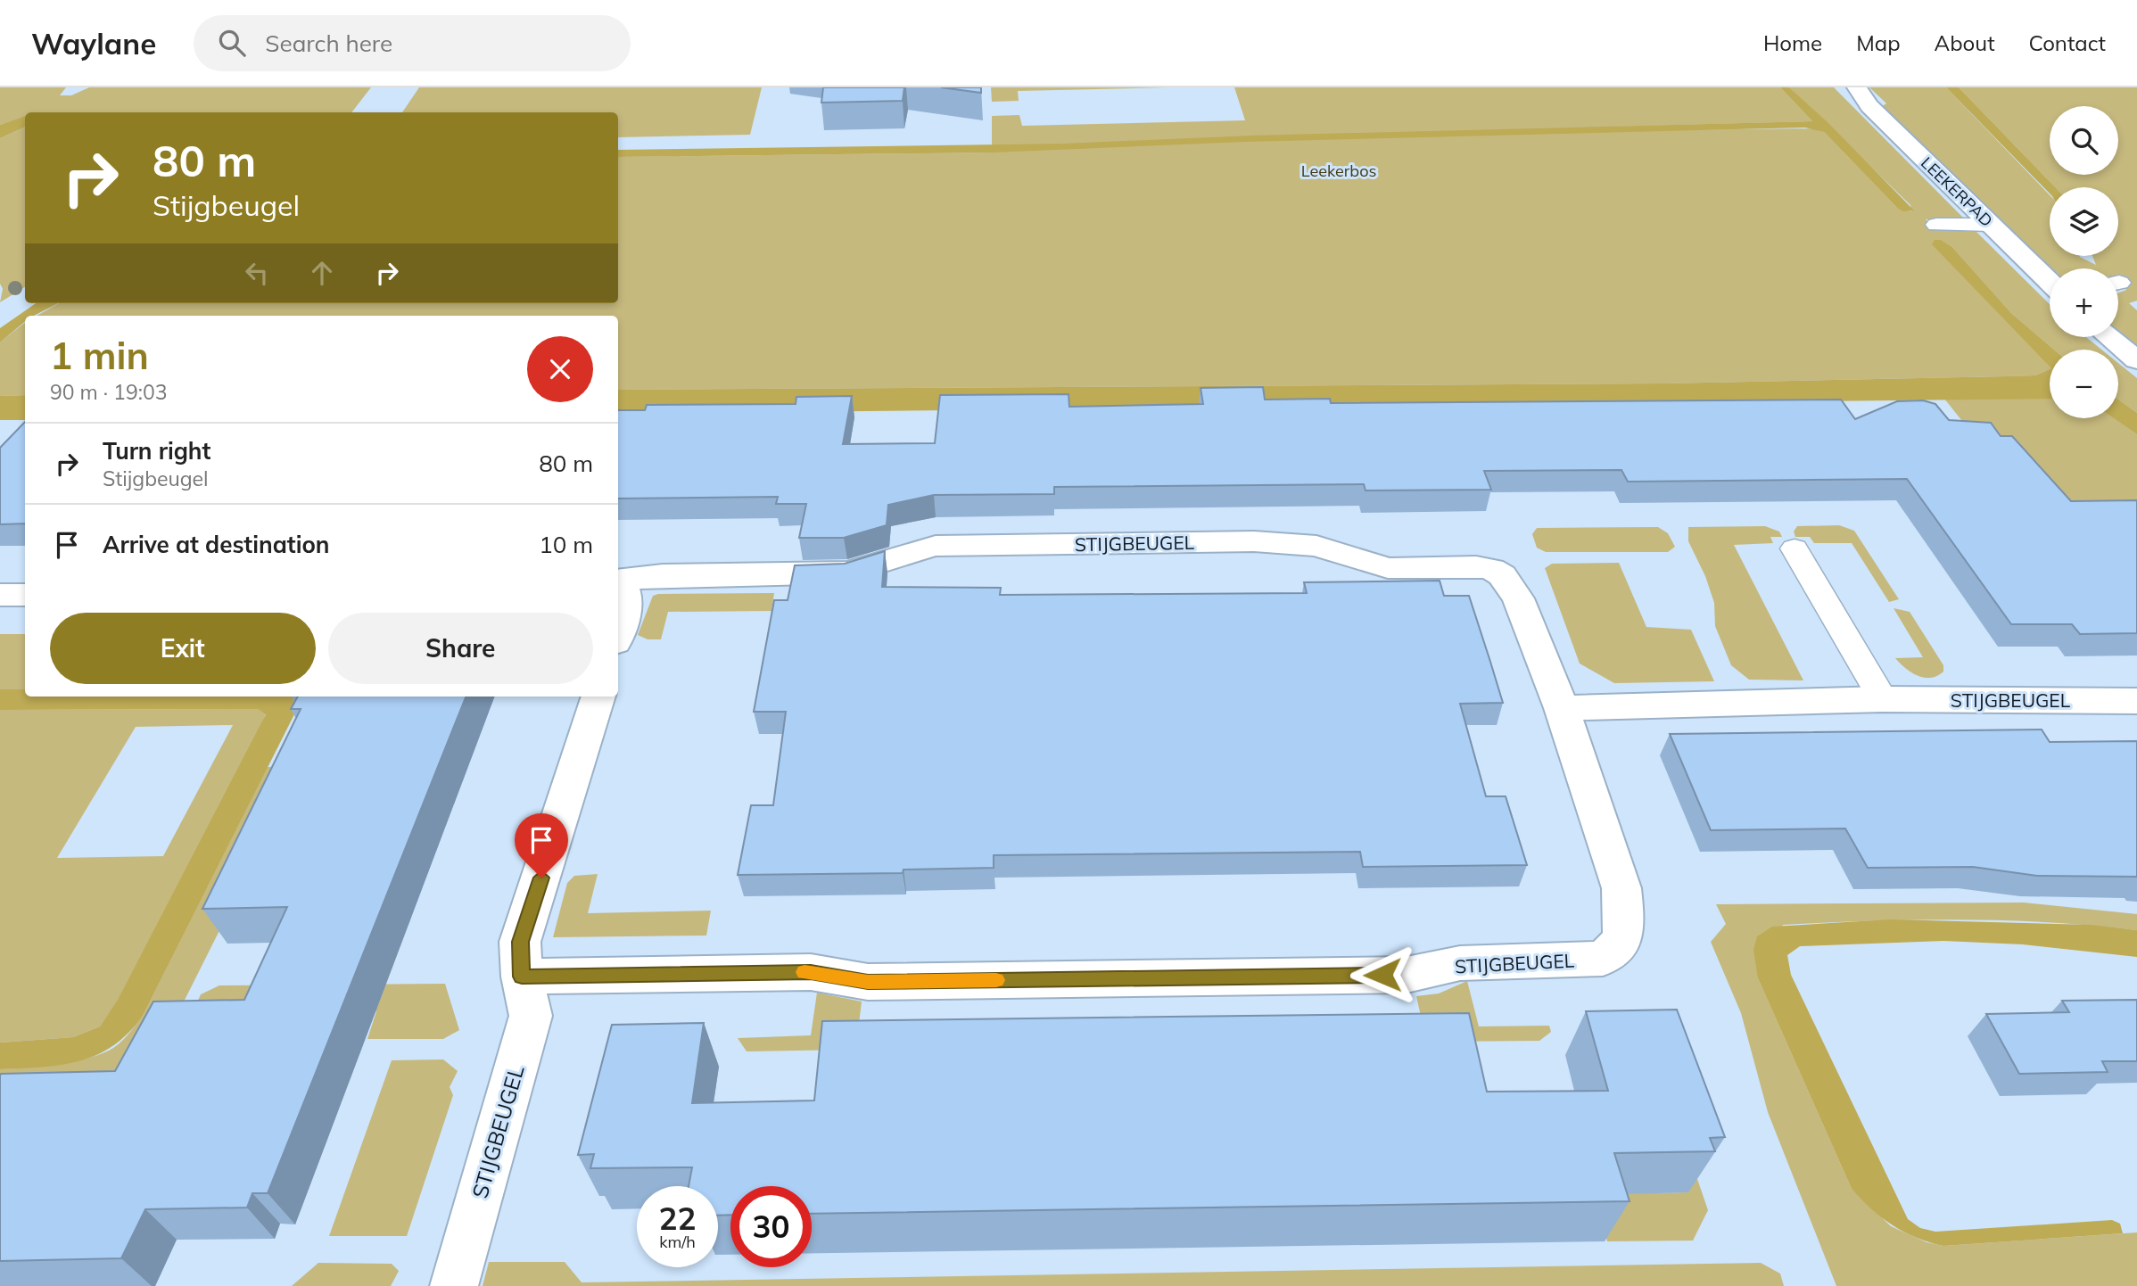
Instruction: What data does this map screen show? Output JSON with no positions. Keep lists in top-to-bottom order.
{
  "streets": {
    "street": ["LEEKERPAD", "STIJGBEUGEL"]
  },
  "parks": ["Leekerbos"],
  "page": {
    "header": "Waylane",
    "search": "Search here",
    "nav": [
      "Home",
      "Map",
      "About",
      "Contact"
    ],
    "map_buttons": ["+", "−"],
    "turn": ["80 m", "Stijgbeugel"],
    "heading": ["1 min", "90 m · 19:03"],
    "list": [
      {
        "name": "Turn right",
        "note": "Stijgbeugel",
        "value": "80 m"
      },
      {
        "name": "Arrive at destination",
        "value": "10 m"
      }
    ],
    "buttons": ["Exit", "Share"],
    "speed": "22 km/h",
    "limit": "30"
  }
}
